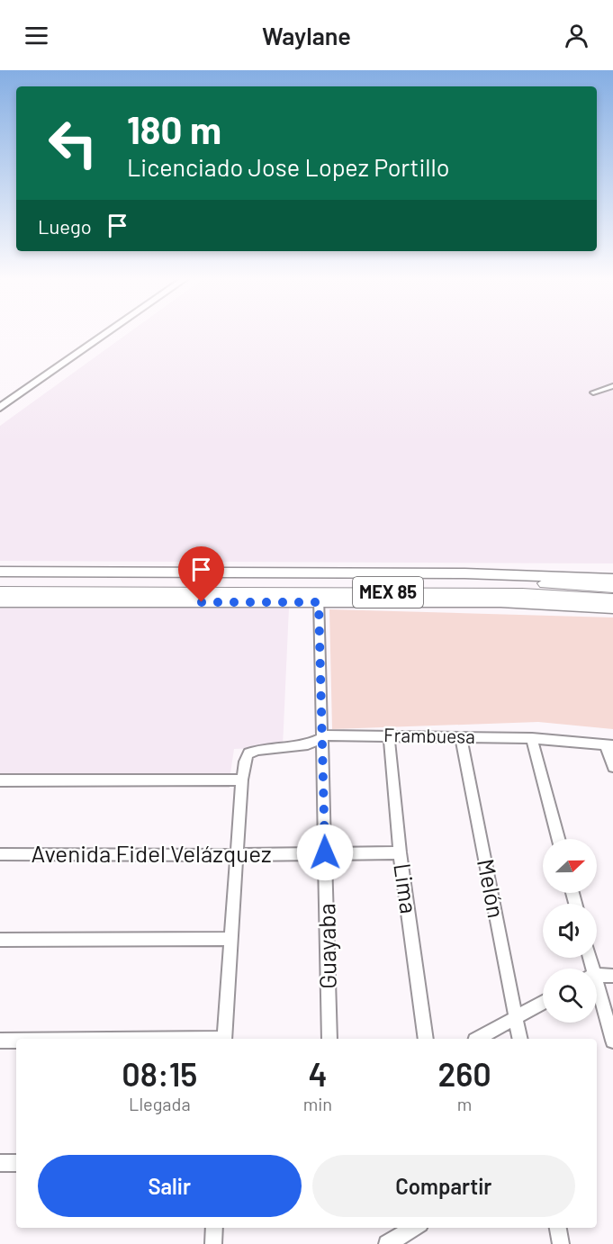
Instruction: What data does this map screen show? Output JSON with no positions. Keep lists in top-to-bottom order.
{
  "streets": {
    "highway": ["MEX 85"],
    "street": [
      "Frambuesa",
      "Avenida Fidel Velázquez",
      "Lima",
      "Melón",
      "Guayaba"
    ]
  },
  "crossings": [
    ["MEX 85", "Guayaba"],
    ["Frambuesa", "Lima"],
    ["Frambuesa", "Melón"],
    ["Frambuesa", "Guayaba"],
    ["Avenida Fidel Velázquez", "Lima"],
    ["Avenida Fidel Velázquez", "Guayaba"]
  ],
  "north": "right",
  "page": {
    "header": "Waylane",
    "turn": ["180 m", "Licenciado Jose Lopez Portillo"],
    "then": "Luego",
    "eta": [
      "08:15",
      "Llegada",
      "4",
      "min",
      "260",
      "m"
    ],
    "buttons": ["Salir", "Compartir"]
  }
}
